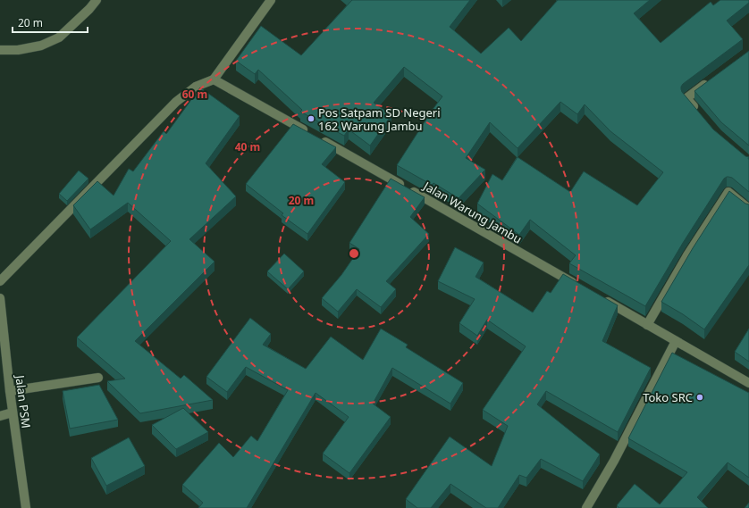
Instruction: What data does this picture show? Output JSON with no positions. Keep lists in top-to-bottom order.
{
  "streets": {
    "street": ["Jalan Warung Jambu", "Jalan PSM"]
  },
  "places": ["Pos Satpam SD Negeri 162 Warung Jambu", "Toko SRC"],
  "scale_bar": "20 m",
  "rings": ["60 m", "40 m", "20 m"]
}
